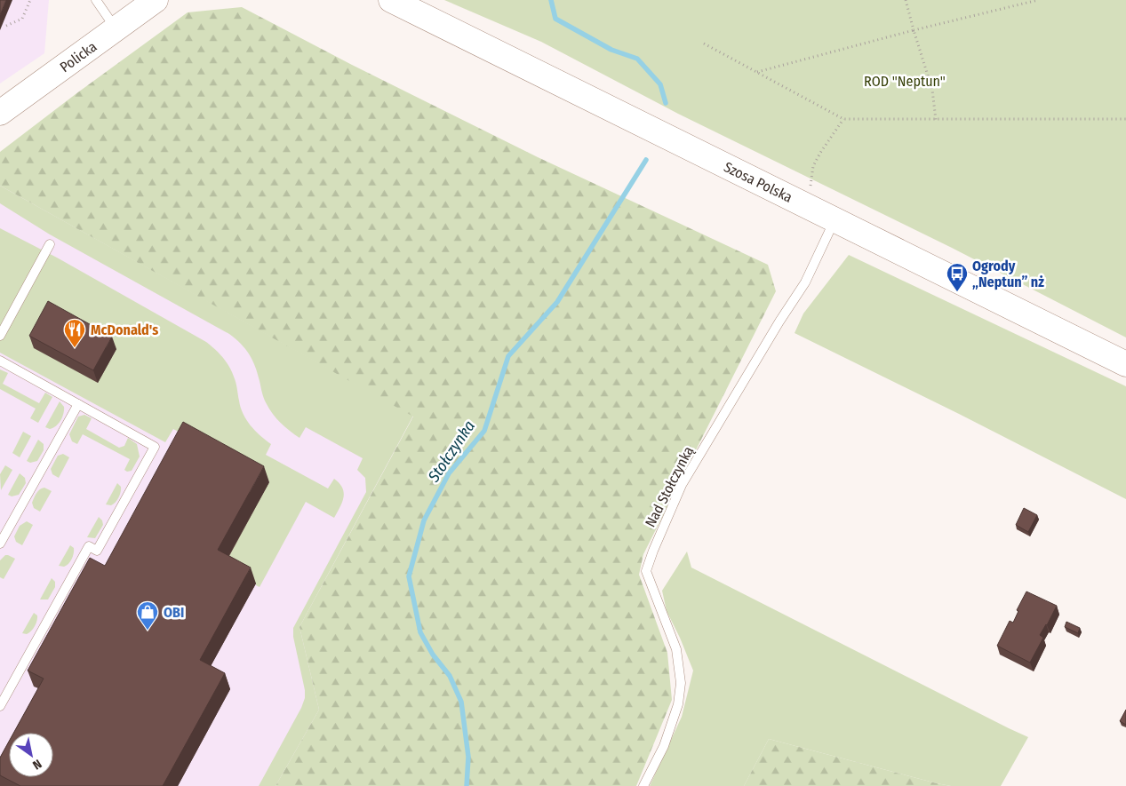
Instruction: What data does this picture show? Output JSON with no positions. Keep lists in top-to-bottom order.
{
  "streets": {
    "street": ["Policka", "Szosa Polska"],
    "lane": ["Nad Stołczynką"]
  },
  "crossings": [
    ["Szosa Polska", "Nad Stołczynką"]
  ],
  "water": ["Stołczynka"],
  "parks": ["ROD \"Neptun\""],
  "places": {
    "bus stop": ["Ogrody „Neptun” nż"],
    "restaurant": ["McDonald's"],
    "shop": ["OBI"]
  },
  "north": "bottom right"
}
